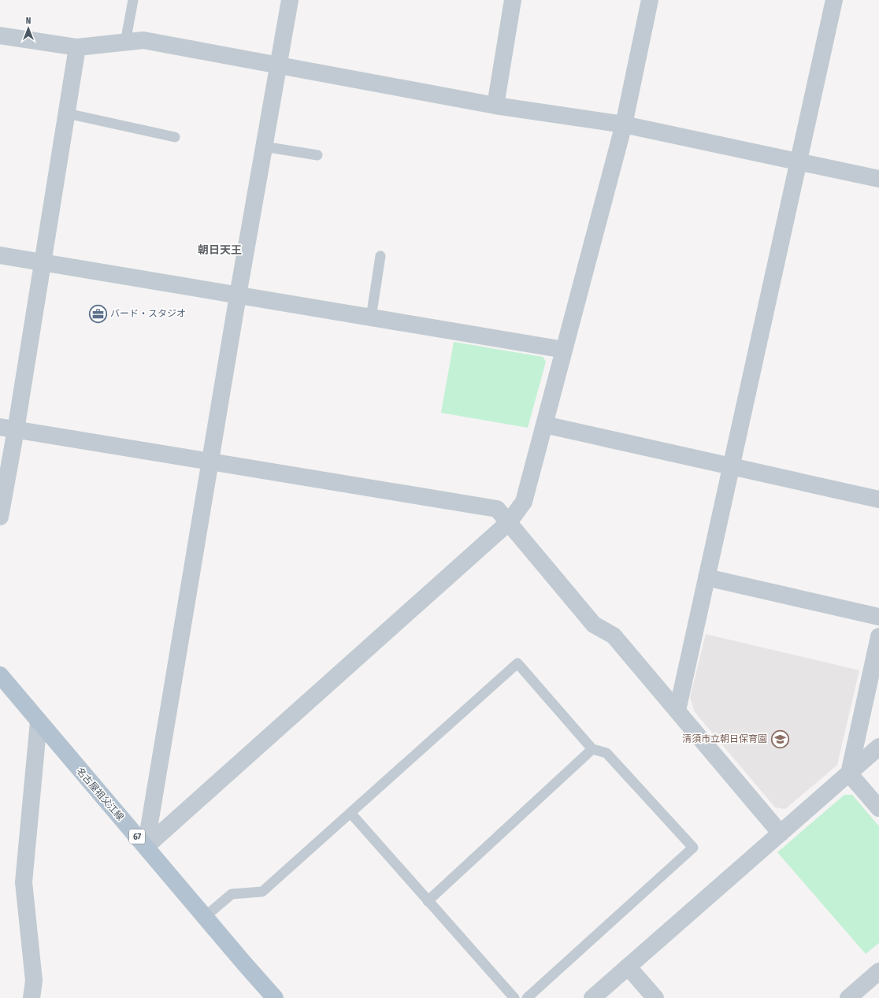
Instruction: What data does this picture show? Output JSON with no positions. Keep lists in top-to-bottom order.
{
  "streets": {
    "main road": ["名古屋祖父江線", "67"]
  },
  "districts": ["朝日天王"],
  "places": {
    "office": ["バード・スタジオ"],
    "school or university": ["清須市立朝日保育園"]
  },
  "north": "top"
}
